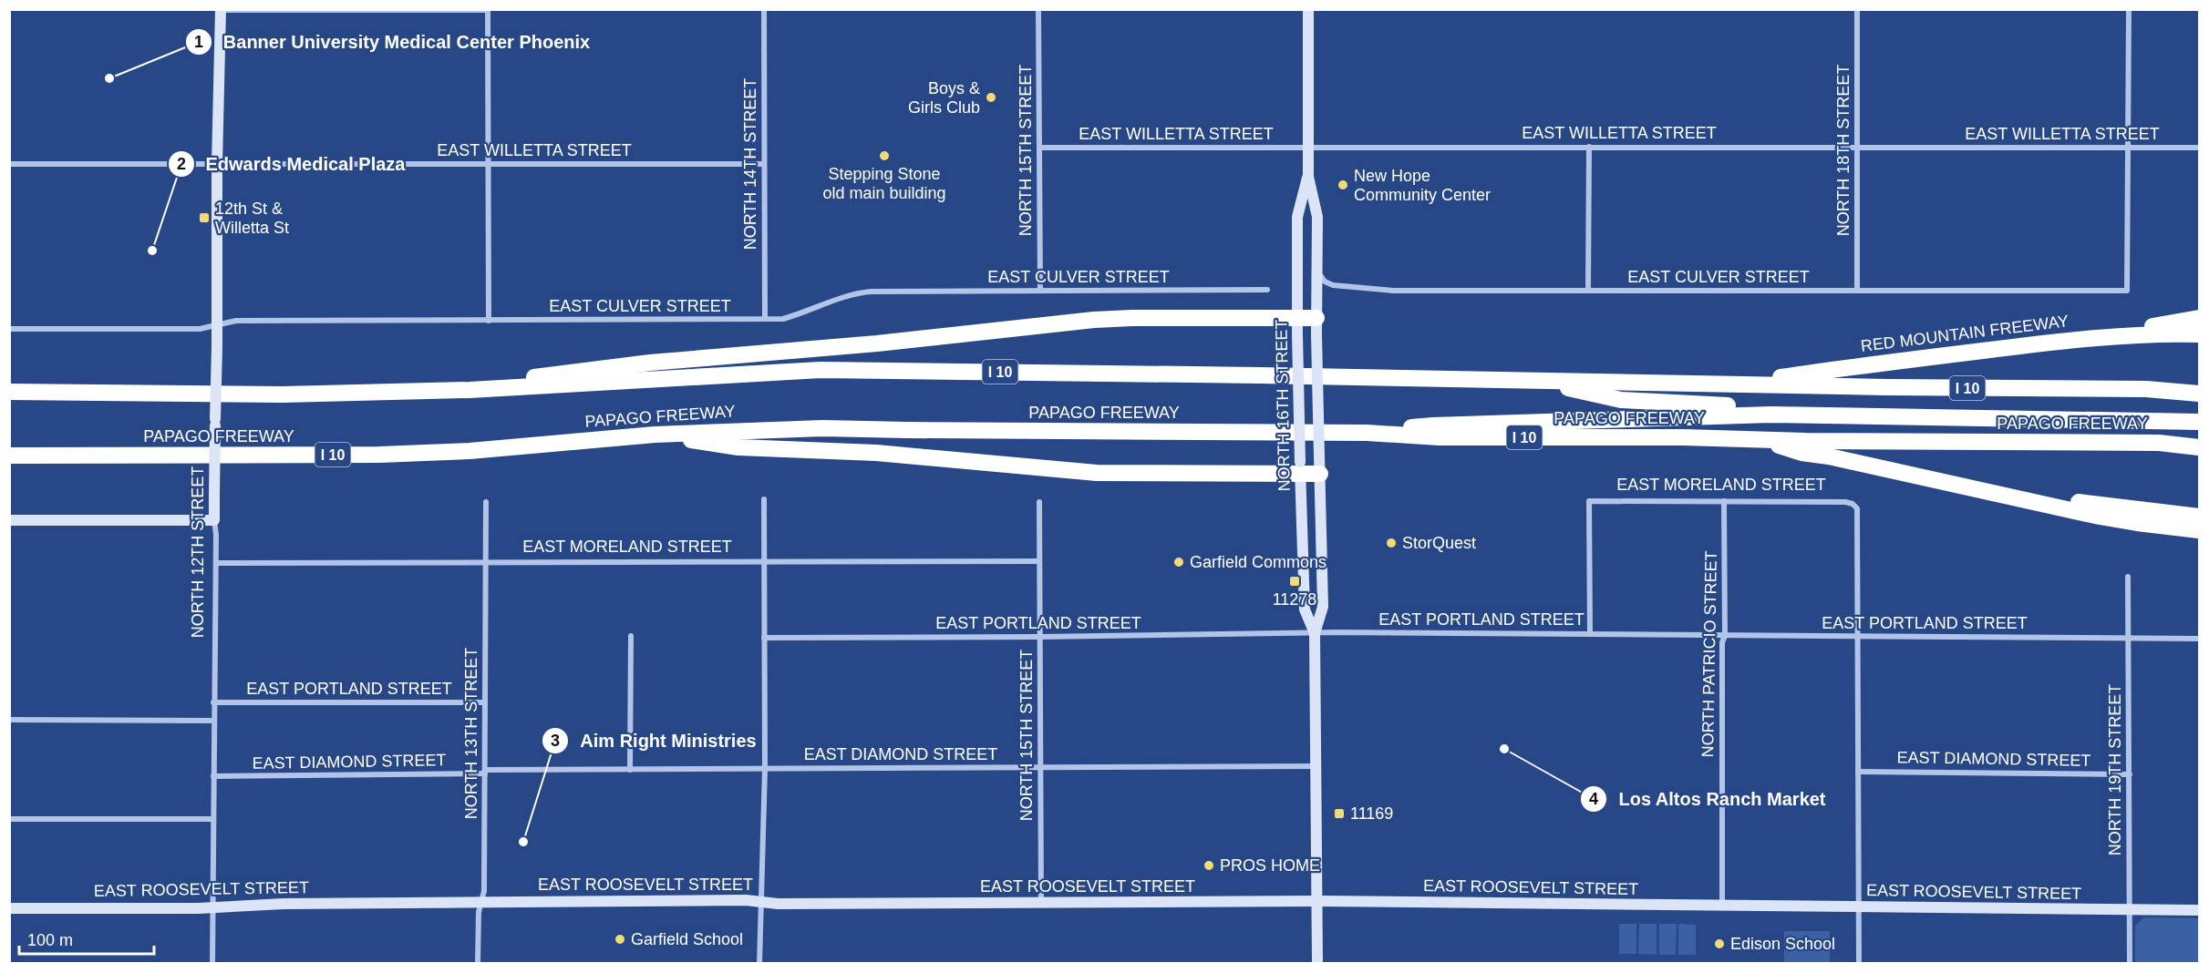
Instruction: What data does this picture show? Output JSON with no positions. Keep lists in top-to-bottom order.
{
  "streets": {
    "highway": ["RED MOUNTAIN FREEWAY", "I 10", "PAPAGO FREEWAY"],
    "street": [
      "EAST WILLETTA STREET",
      "NORTH 15TH STREET",
      "NORTH 18TH STREET",
      "NORTH 14TH STREET",
      "EAST CULVER STREET",
      "NORTH 16TH STREET",
      "EAST MORELAND STREET",
      "NORTH 12TH STREET",
      "EAST PORTLAND STREET",
      "NORTH PATRICIO STREET",
      "NORTH 13TH STREET",
      "EAST DIAMOND STREET",
      "NORTH 19TH STREET",
      "EAST ROOSEVELT STREET"
    ]
  },
  "crossings": [
    ["EAST WILLETTA STREET", "NORTH 15TH STREET"],
    ["EAST WILLETTA STREET", "NORTH 18TH STREET"],
    ["EAST WILLETTA STREET", "NORTH 14TH STREET"],
    ["EAST WILLETTA STREET", "EAST CULVER STREET"],
    ["EAST WILLETTA STREET", "NORTH 16TH STREET"],
    ["EAST WILLETTA STREET", "NORTH 12TH STREET"],
    ["NORTH 15TH STREET", "EAST CULVER STREET"],
    ["NORTH 15TH STREET", "EAST MORELAND STREET"],
    ["NORTH 15TH STREET", "EAST PORTLAND STREET"],
    ["NORTH 15TH STREET", "EAST DIAMOND STREET"],
    ["NORTH 15TH STREET", "EAST ROOSEVELT STREET"],
    ["NORTH 18TH STREET", "EAST CULVER STREET"],
    ["NORTH 14TH STREET", "EAST CULVER STREET"],
    ["EAST CULVER STREET", "NORTH 16TH STREET"],
    ["EAST CULVER STREET", "NORTH 12TH STREET"],
    ["RED MOUNTAIN FREEWAY", "PAPAGO FREEWAY"],
    ["NORTH 16TH STREET", "EAST PORTLAND STREET"],
    ["NORTH 16TH STREET", "EAST DIAMOND STREET"],
    ["NORTH 16TH STREET", "EAST ROOSEVELT STREET"],
    ["EAST MORELAND STREET", "NORTH 12TH STREET"],
    ["EAST MORELAND STREET", "EAST PORTLAND STREET"],
    ["EAST MORELAND STREET", "NORTH PATRICIO STREET"],
    ["EAST MORELAND STREET", "NORTH 13TH STREET"],
    ["NORTH 12TH STREET", "EAST PORTLAND STREET"],
    ["NORTH 12TH STREET", "EAST DIAMOND STREET"],
    ["NORTH 12TH STREET", "EAST ROOSEVELT STREET"],
    ["EAST PORTLAND STREET", "NORTH PATRICIO STREET"],
    ["EAST PORTLAND STREET", "NORTH 13TH STREET"],
    ["EAST PORTLAND STREET", "NORTH 19TH STREET"],
    ["NORTH PATRICIO STREET", "EAST ROOSEVELT STREET"],
    ["NORTH 13TH STREET", "EAST DIAMOND STREET"],
    ["NORTH 13TH STREET", "EAST ROOSEVELT STREET"],
    ["EAST DIAMOND STREET", "NORTH 19TH STREET"],
    ["NORTH 19TH STREET", "EAST ROOSEVELT STREET"]
  ],
  "places": {
    "other": [
      "Banner University Medical Center Phoenix",
      "Boys & Girls Club",
      "Stepping Stone old main building",
      "New Hope Community Center",
      "Edwards Medical Plaza",
      "StorQuest",
      "Garfield Commons",
      "Los Altos Ranch Market",
      "Aim Right Ministries",
      "PROS HOME",
      "Garfield School",
      "Edison School"
    ],
    "transit": ["12th St & Willetta St", "11278", "11169"]
  },
  "scale_bar": "100 m"
}
